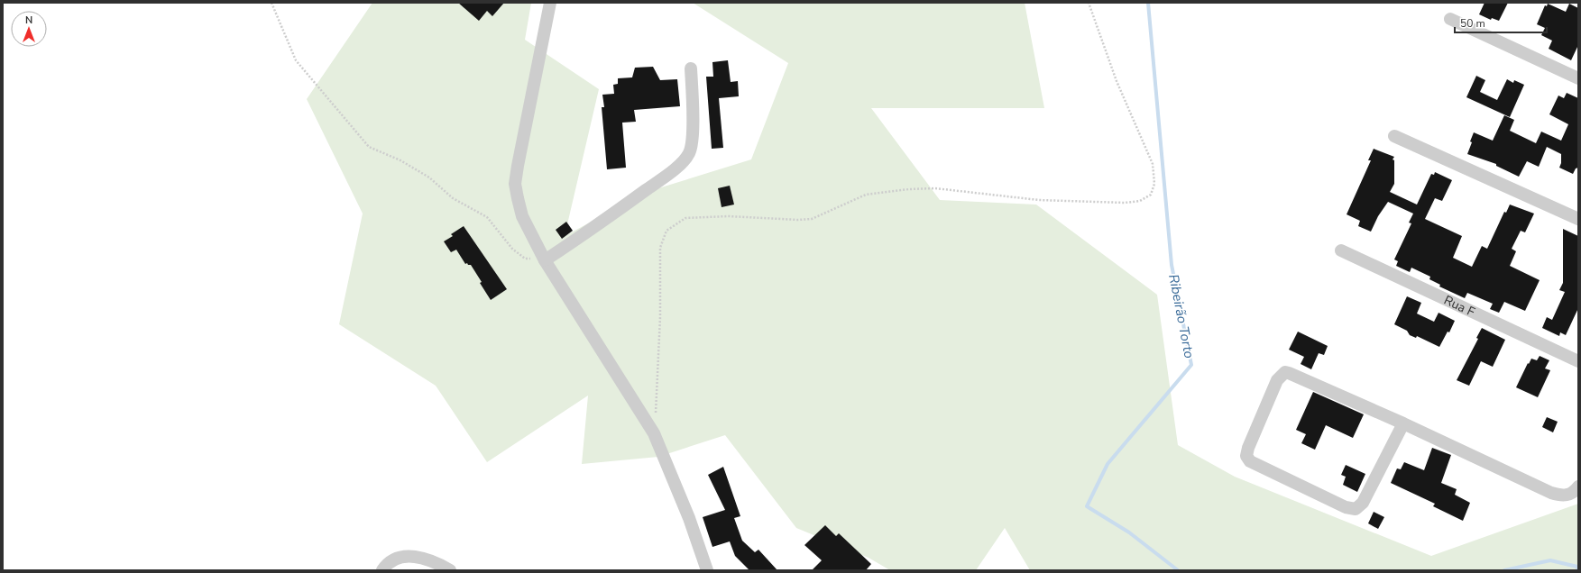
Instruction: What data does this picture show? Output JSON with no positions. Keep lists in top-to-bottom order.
{
  "streets": {
    "street": ["Rua F"]
  },
  "water": ["Ribeirão Torto"],
  "scale_bar": "50 m",
  "north": "top"
}
